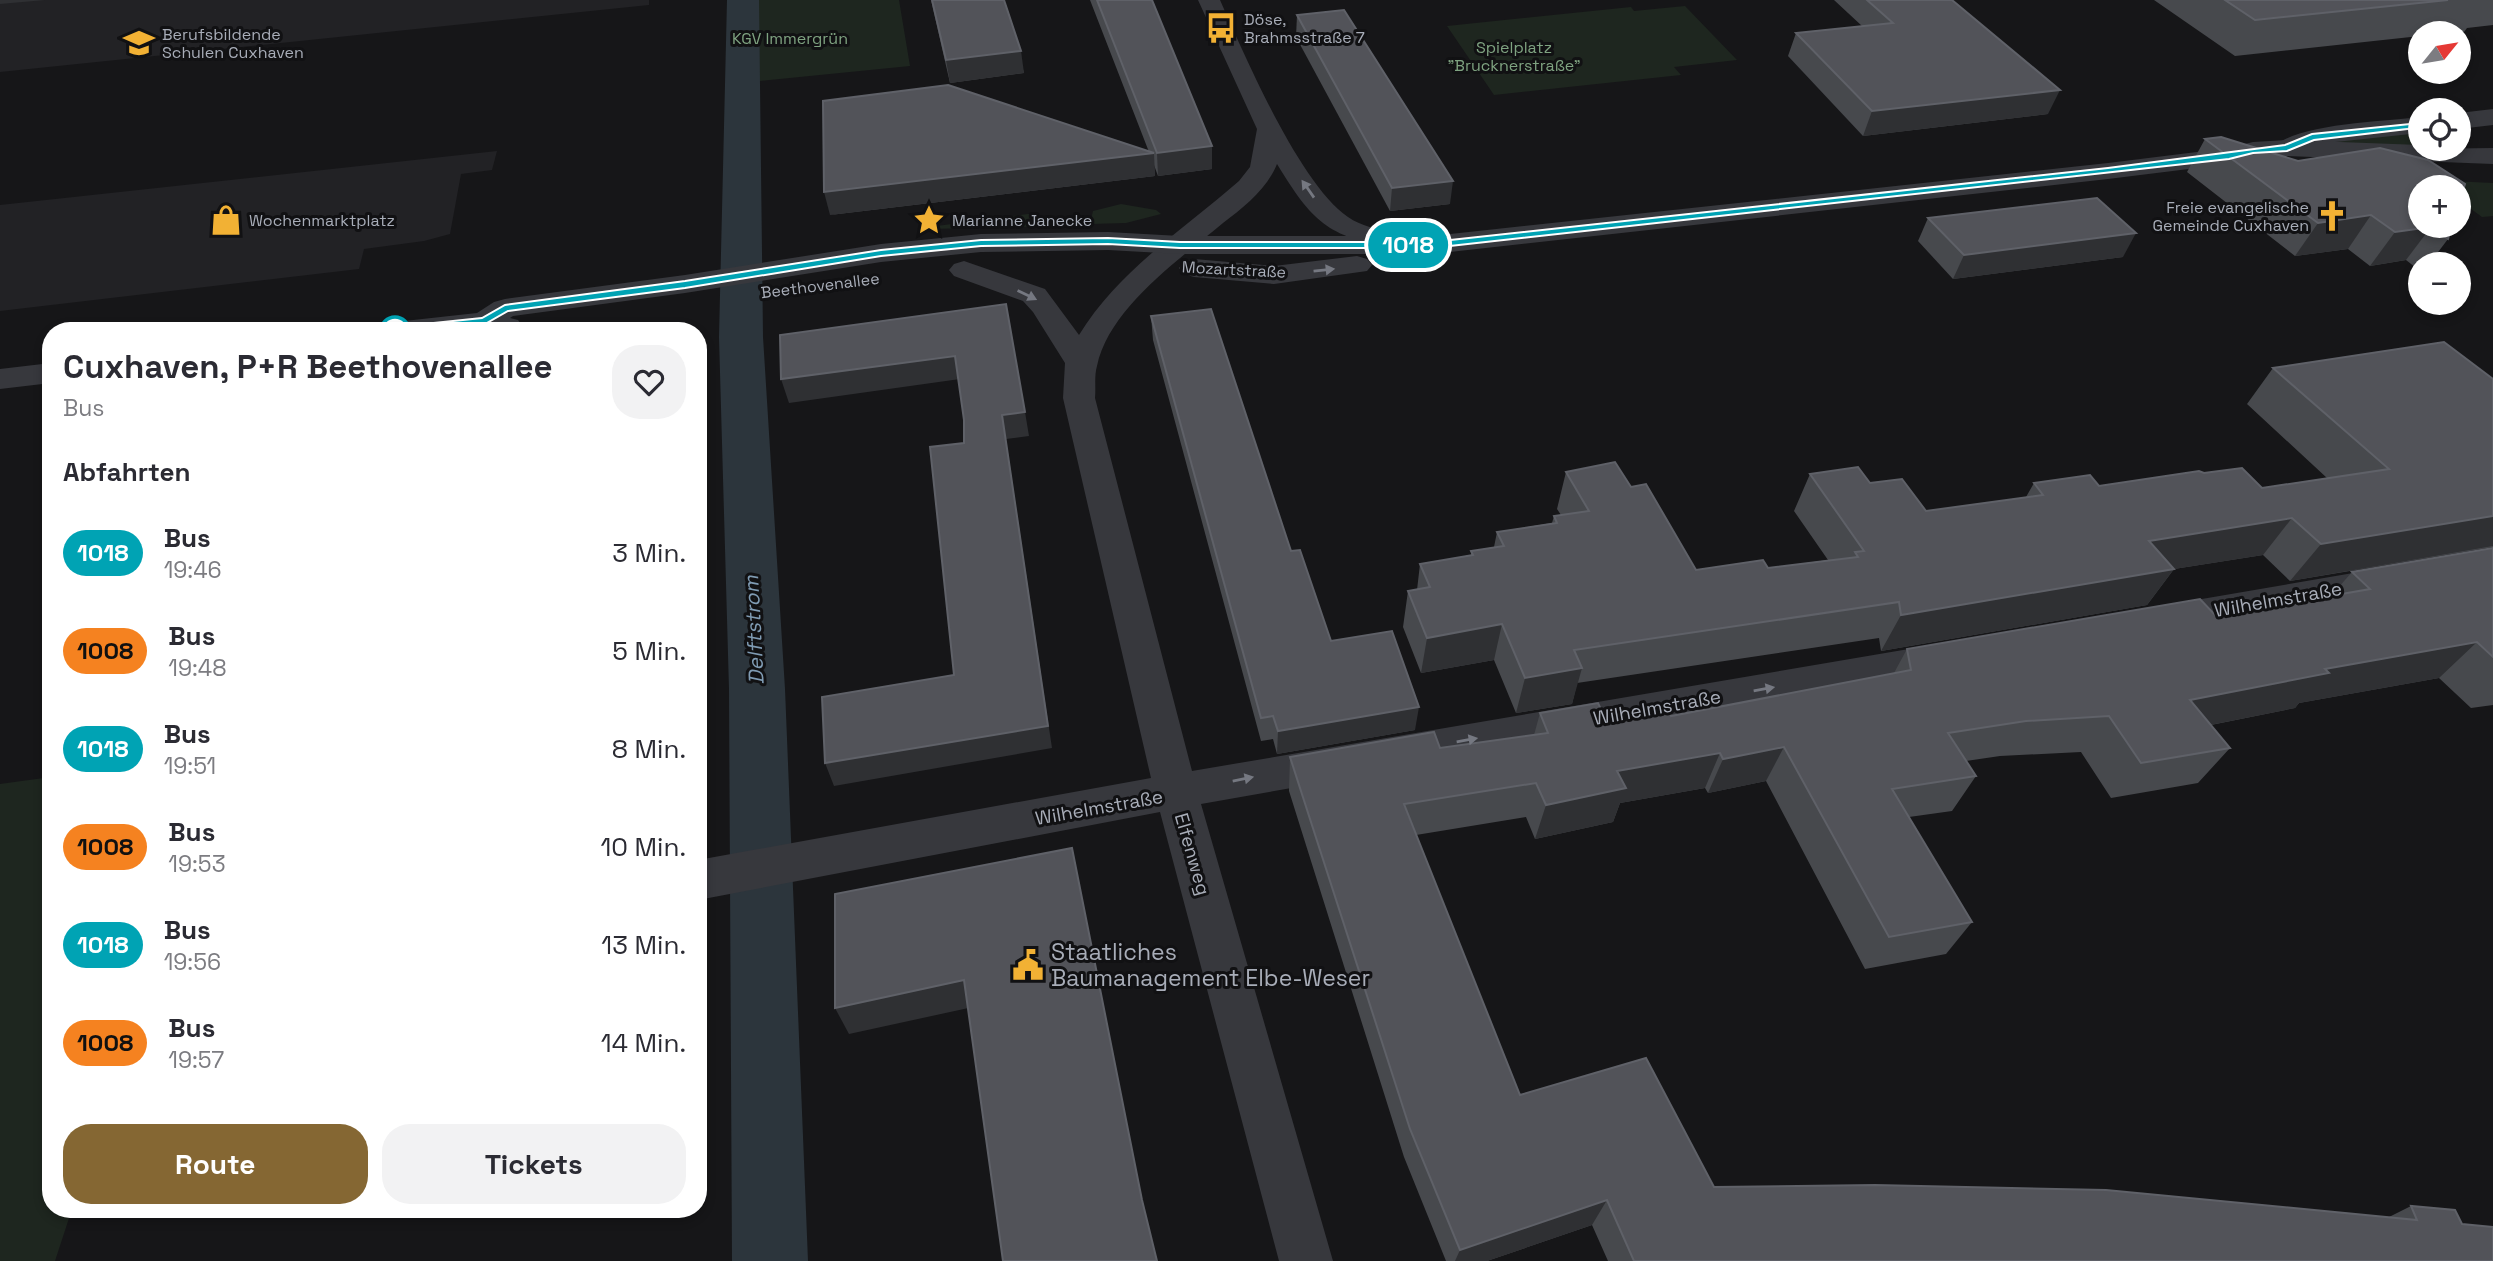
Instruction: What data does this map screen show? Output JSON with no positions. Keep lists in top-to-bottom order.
{
  "streets": {
    "street": [
      "Mozartstraße",
      "Beethovenallee",
      "Wilhelmstraße",
      "Elfenweg"
    ]
  },
  "crossings": [
    ["Mozartstraße", "Beethovenallee"],
    ["Mozartstraße", "Elfenweg"],
    ["Beethovenallee", "Elfenweg"],
    ["Wilhelmstraße", "Elfenweg"]
  ],
  "one_way": ["Wilhelmstraße"],
  "water": ["Delftstrom"],
  "parks": ["KGV Immergrün", "Spielplatz \"Brucknerstraße\""],
  "places": {
    "bus stop": ["Döse, Brahmsstraße 7"],
    "school or university": ["Berufsbildende Schulen Cuxhaven"],
    "church": ["Freie evangelische Gemeinde Cuxhaven"],
    "shop": ["Wochenmarktplatz"],
    "place": ["Marianne Janecke"],
    "public building": ["Staatliches Baumanagement Elbe-Weser"]
  },
  "lines": ["bus line 1018"],
  "north": "top right",
  "page": {
    "on_map": "1018",
    "map_buttons": ["+", "−"],
    "heading": [
      ["Cuxhaven, P+R Beethovenallee", "Bus"],
      "Abfahrten"
    ],
    "list": [
      {
        "mark": "1018",
        "name": "Bus",
        "note": "19:46",
        "value": "3 Min."
      },
      {
        "mark": "1008",
        "name": "Bus",
        "note": "19:48",
        "value": "5 Min."
      },
      {
        "mark": "1018",
        "name": "Bus",
        "note": "19:51",
        "value": "8 Min."
      },
      {
        "mark": "1008",
        "name": "Bus",
        "note": "19:53",
        "value": "10 Min."
      },
      {
        "mark": "1018",
        "name": "Bus",
        "note": "19:56",
        "value": "13 Min."
      },
      {
        "mark": "1008",
        "name": "Bus",
        "note": "19:57",
        "value": "14 Min."
      }
    ],
    "buttons": ["Route", "Tickets"]
  }
}
